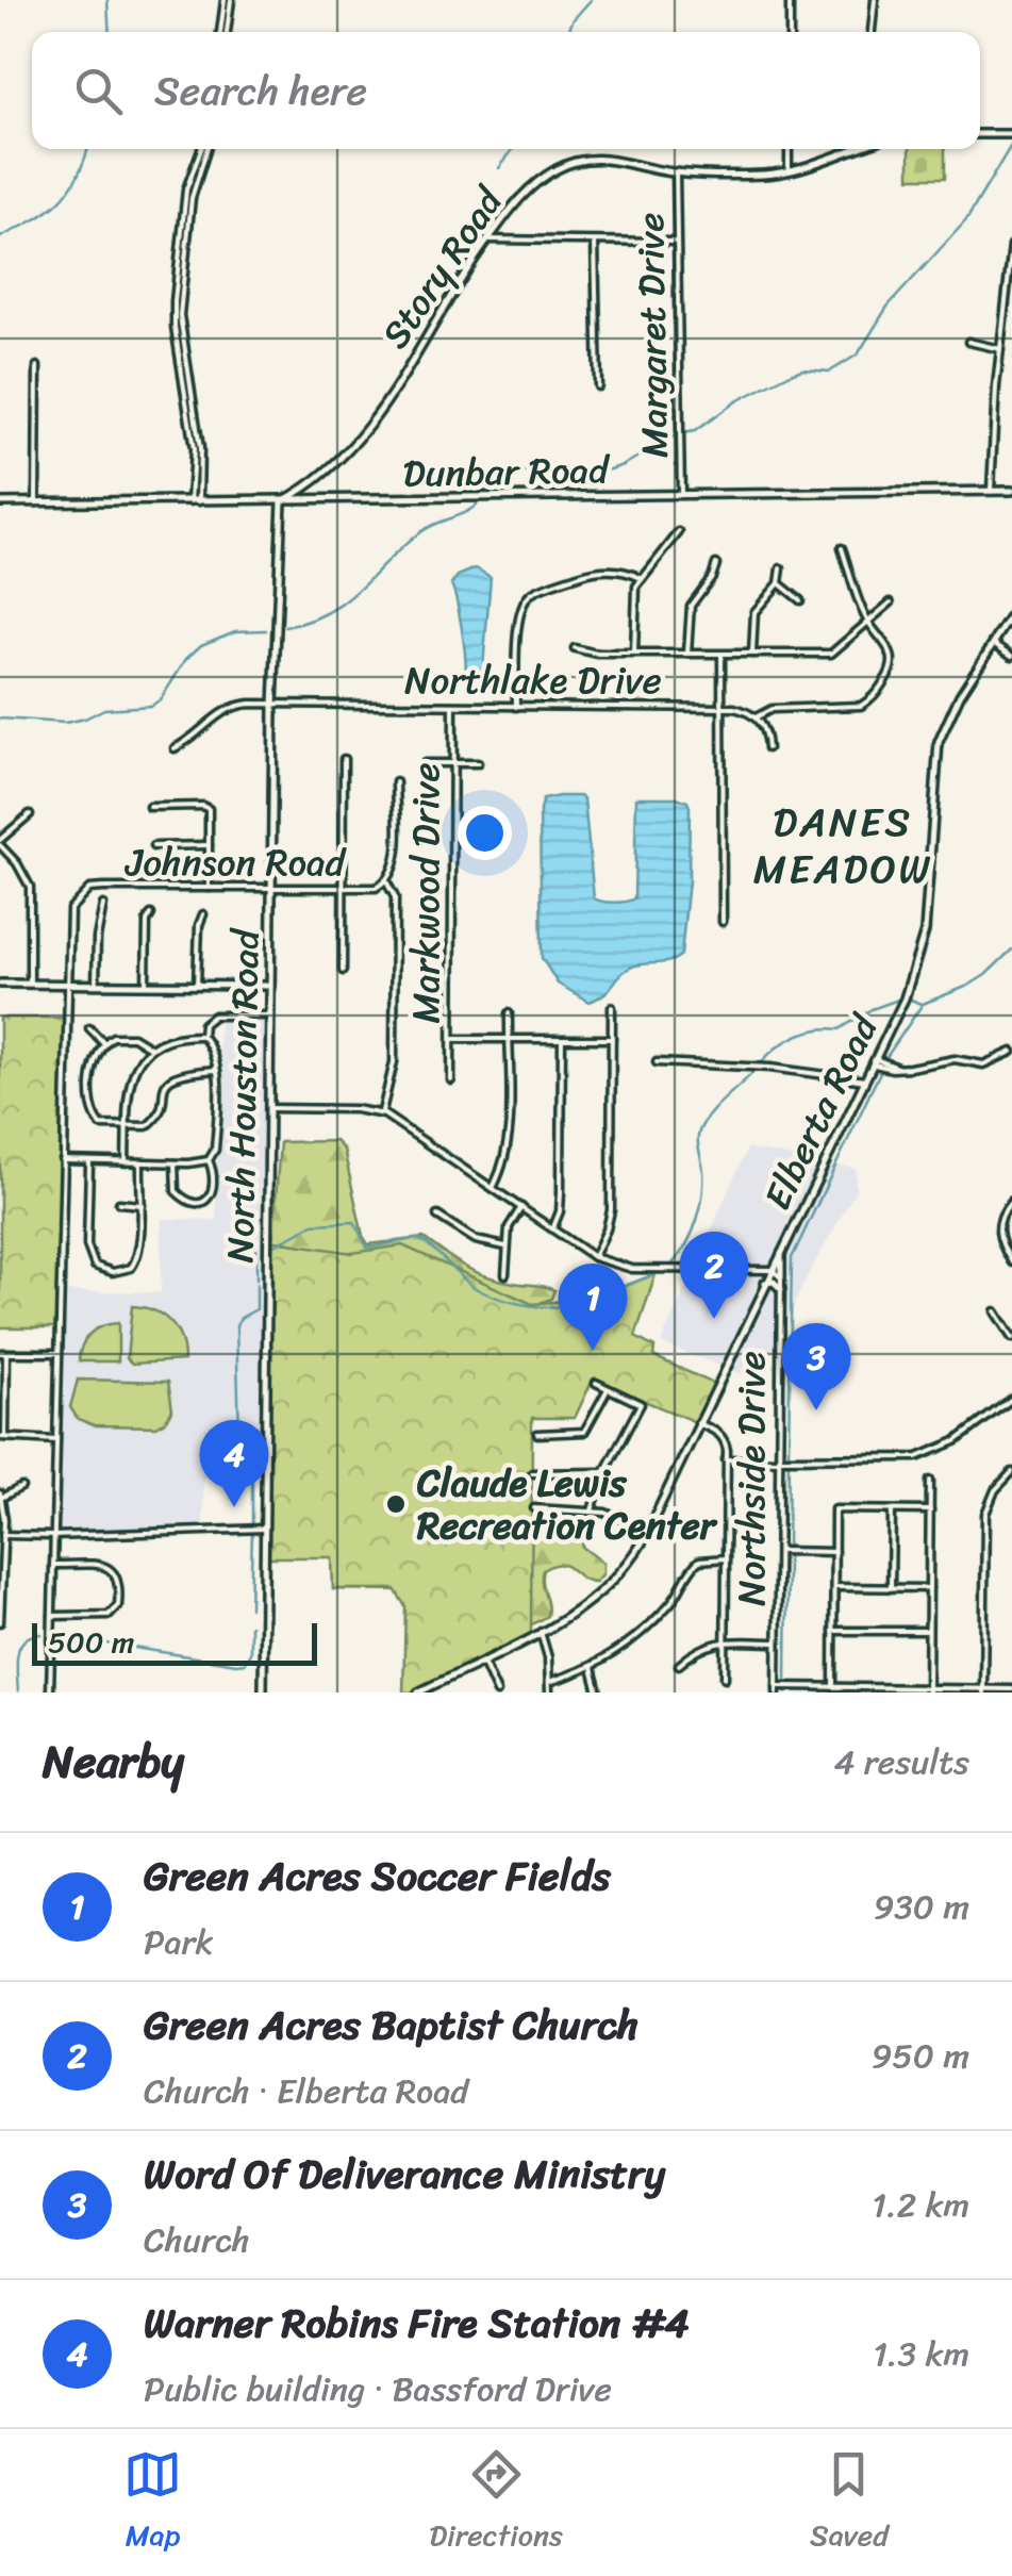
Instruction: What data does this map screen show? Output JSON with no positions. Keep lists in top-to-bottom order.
{
  "streets": {
    "street": [
      "Story Road",
      "Margaret Drive",
      "Dunbar Road",
      "Northlake Drive",
      "Johnson Road",
      "Markwood Drive",
      "North Houston Road",
      "Elberta Road",
      "Northside Drive"
    ]
  },
  "crossings": [
    ["Story Road", "Margaret Drive"],
    ["Story Road", "Dunbar Road"],
    ["Story Road", "North Houston Road"],
    ["Margaret Drive", "Dunbar Road"],
    ["Dunbar Road", "North Houston Road"],
    ["Northlake Drive", "Markwood Drive"],
    ["Northlake Drive", "North Houston Road"],
    ["Johnson Road", "North Houston Road"]
  ],
  "districts": ["DANES MEADOW"],
  "places": ["Claude Lewis Recreation Center"],
  "scale_bar": "500 m",
  "page": {
    "search": "Search here",
    "pins": [
      "2",
      "1",
      "3",
      "4"
    ],
    "scale": "500 m",
    "heading": ["Nearby", "4 results"],
    "list": [
      {
        "mark": "1",
        "name": "Green Acres Soccer Fields",
        "note": "Park",
        "value": "930 m"
      },
      {
        "mark": "2",
        "name": "Green Acres Baptist Church",
        "note": "Church · Elberta Road",
        "value": "950 m"
      },
      {
        "mark": "3",
        "name": "Word Of Deliverance Ministry",
        "note": "Church",
        "value": "1.2 km"
      },
      {
        "mark": "4",
        "name": "Warner Robins Fire Station #4",
        "note": "Public building · Bassford Drive",
        "value": "1.3 km"
      }
    ],
    "nav": ["Map", "Directions", "Saved"]
  }
}
